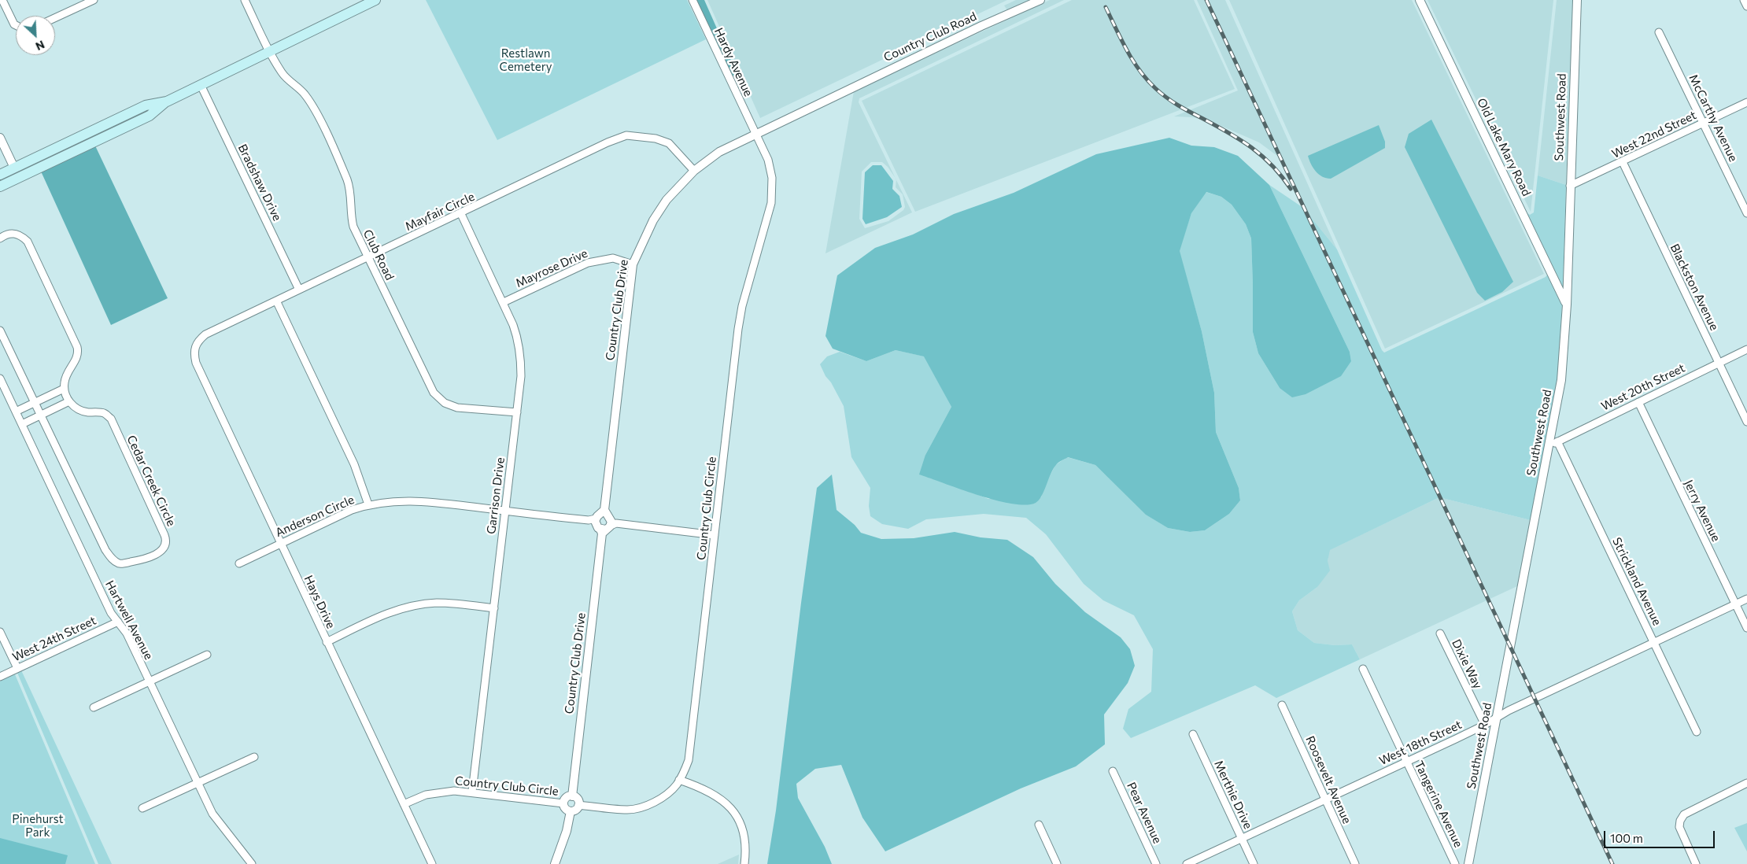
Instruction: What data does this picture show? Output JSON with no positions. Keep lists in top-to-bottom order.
{
  "streets": {
    "street": [
      "Country Club Road",
      "Hardy Avenue",
      "Southwest Road",
      "McCarthy Avenue",
      "West 22nd Street",
      "Old Lake Mary Road",
      "Bradshaw Drive",
      "Mayfair Circle",
      "Club Road",
      "Mayrose Drive",
      "Blackston Avenue",
      "Country Club Drive",
      "West 20th Street",
      "Cedar Creek Circle",
      "Garrison Drive",
      "Country Club Circle",
      "Jerry Avenue",
      "Anderson Circle",
      "Strickland Avenue",
      "Hays Drive",
      "Hartwell Avenue",
      "West 24th Street",
      "Dixie Way",
      "West 18th Street",
      "Roosevelt Avenue",
      "Merthie Drive",
      "Tangerine Avenue",
      "Pear Avenue"
    ]
  },
  "crossings": [
    ["Country Club Road", "Country Club Drive"],
    ["Hardy Avenue", "Country Club Drive"],
    ["Hardy Avenue", "Country Club Circle"],
    ["Southwest Road", "West 22nd Street"],
    ["Southwest Road", "Old Lake Mary Road"],
    ["Southwest Road", "West 20th Street"],
    ["Southwest Road", "West 18th Street"],
    ["McCarthy Avenue", "West 22nd Street"],
    ["West 22nd Street", "Blackston Avenue"],
    ["Bradshaw Drive", "Mayfair Circle"],
    ["Mayfair Circle", "Club Road"],
    ["Mayfair Circle", "Country Club Drive"],
    ["Mayfair Circle", "Garrison Drive"],
    ["Mayfair Circle", "Hays Drive"],
    ["Club Road", "Garrison Drive"],
    ["Mayrose Drive", "Country Club Drive"],
    ["Mayrose Drive", "Garrison Drive"],
    ["Blackston Avenue", "West 20th Street"],
    ["Country Club Drive", "Country Club Circle"],
    ["Country Club Drive", "Anderson Circle"],
    ["West 20th Street", "Jerry Avenue"],
    ["West 20th Street", "Strickland Avenue"],
    ["Garrison Drive", "Country Club Circle"],
    ["Garrison Drive", "Anderson Circle"],
    ["Country Club Circle", "Anderson Circle"],
    ["Country Club Circle", "Hays Drive"],
    ["Jerry Avenue", "West 18th Street"],
    ["Anderson Circle", "Hays Drive"],
    ["Strickland Avenue", "West 18th Street"],
    ["Hartwell Avenue", "West 24th Street"],
    ["Dixie Way", "West 18th Street"],
    ["West 18th Street", "Roosevelt Avenue"],
    ["West 18th Street", "Merthie Drive"],
    ["West 18th Street", "Tangerine Avenue"]
  ],
  "parks": ["Restlawn Cemetery", "Pinehurst Park"],
  "scale_bar": "100 m",
  "north": "bottom right"
}
